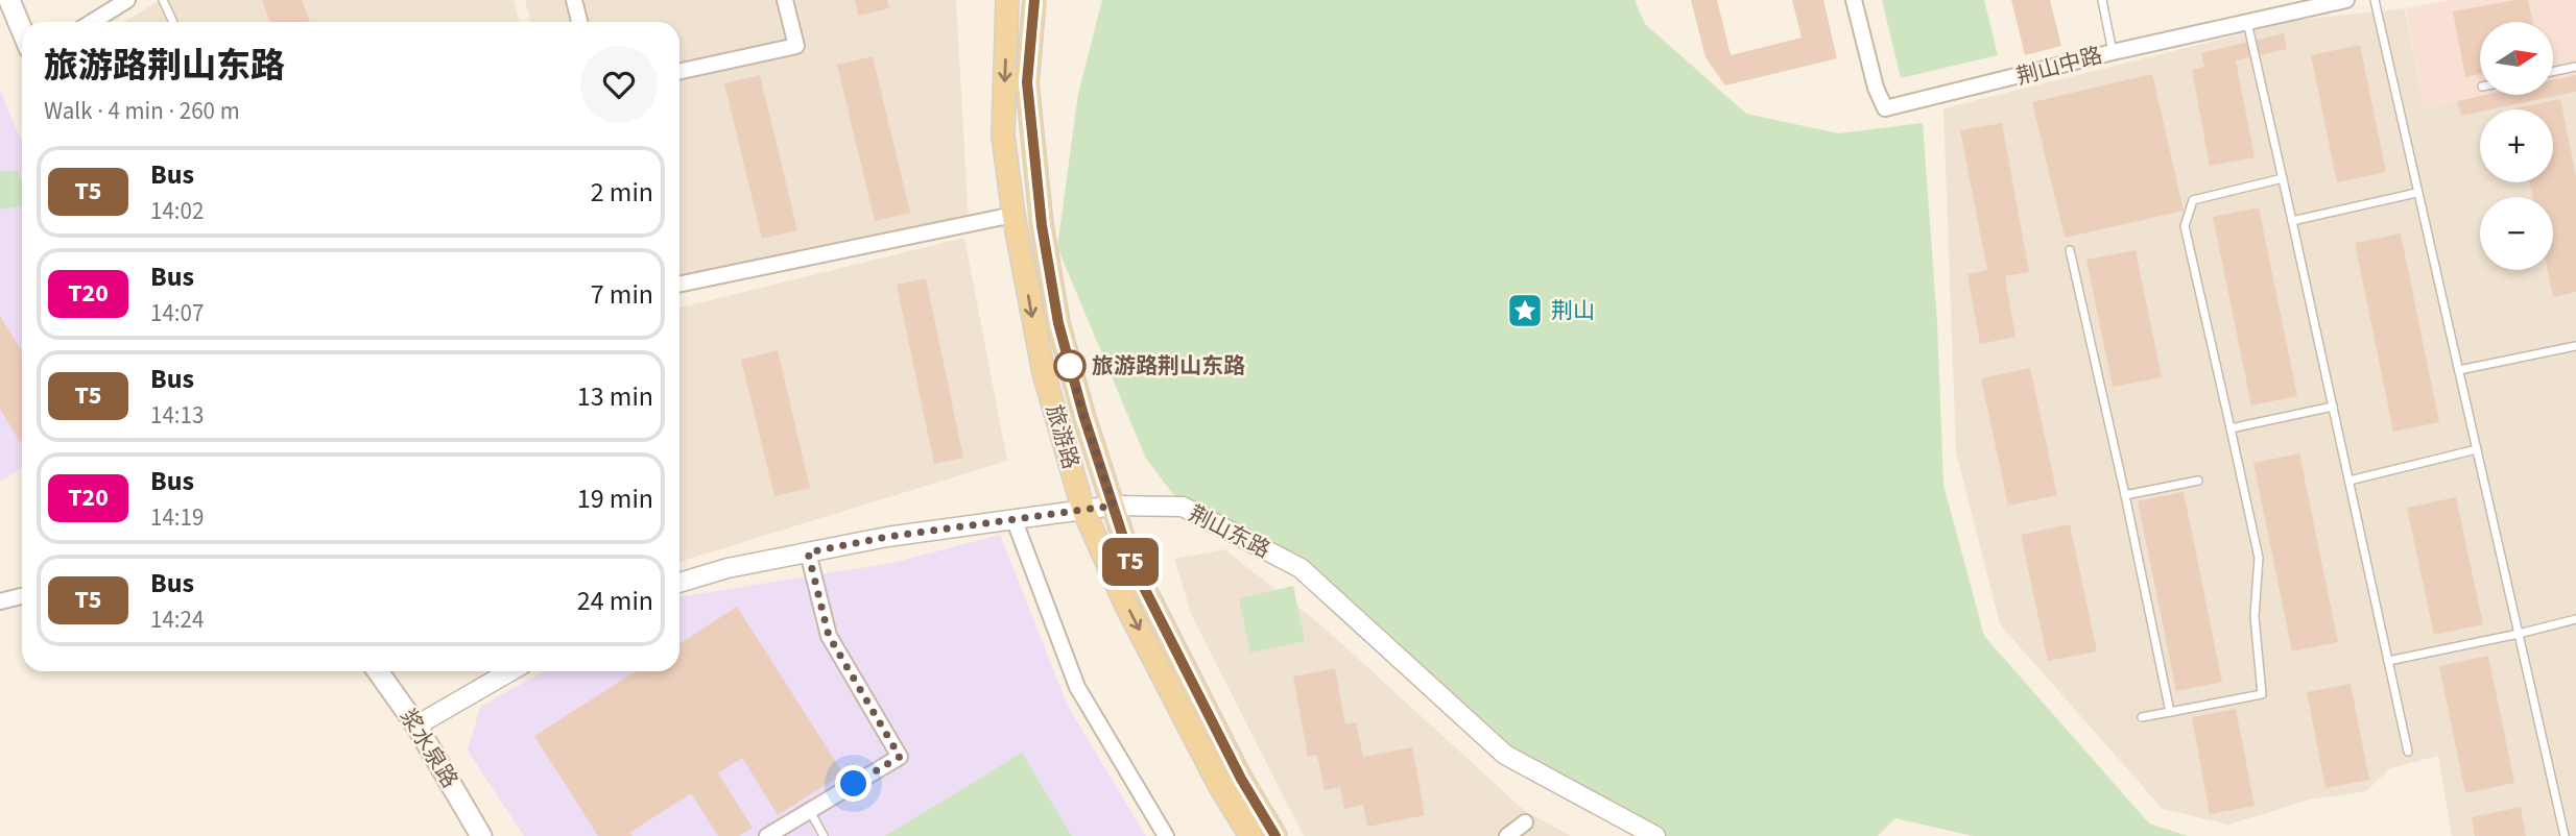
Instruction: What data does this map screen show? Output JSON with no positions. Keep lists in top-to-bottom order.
{
  "streets": {
    "main road": ["旅游路", "浆水泉路"],
    "street": ["荆山中路", "荆山东路"]
  },
  "crossings": [
    ["旅游路", "荆山东路"]
  ],
  "places": {
    "place": ["荆山"],
    "other": ["旅游路荆山东路"]
  },
  "lines": ["bus line T5"],
  "north": "right",
  "page": {
    "on_map": "T5",
    "map_buttons": ["+", "−"],
    "heading": ["旅游路荆山东路", "Walk · 4 min · 260 m"],
    "list": [
      {
        "mark": "T5",
        "name": "Bus",
        "note": "14:02",
        "value": "2 min"
      },
      {
        "mark": "T20",
        "name": "Bus",
        "note": "14:07",
        "value": "7 min"
      },
      {
        "mark": "T5",
        "name": "Bus",
        "note": "14:13",
        "value": "13 min"
      },
      {
        "mark": "T20",
        "name": "Bus",
        "note": "14:19",
        "value": "19 min"
      },
      {
        "mark": "T5",
        "name": "Bus",
        "note": "14:24",
        "value": "24 min"
      }
    ]
  }
}
